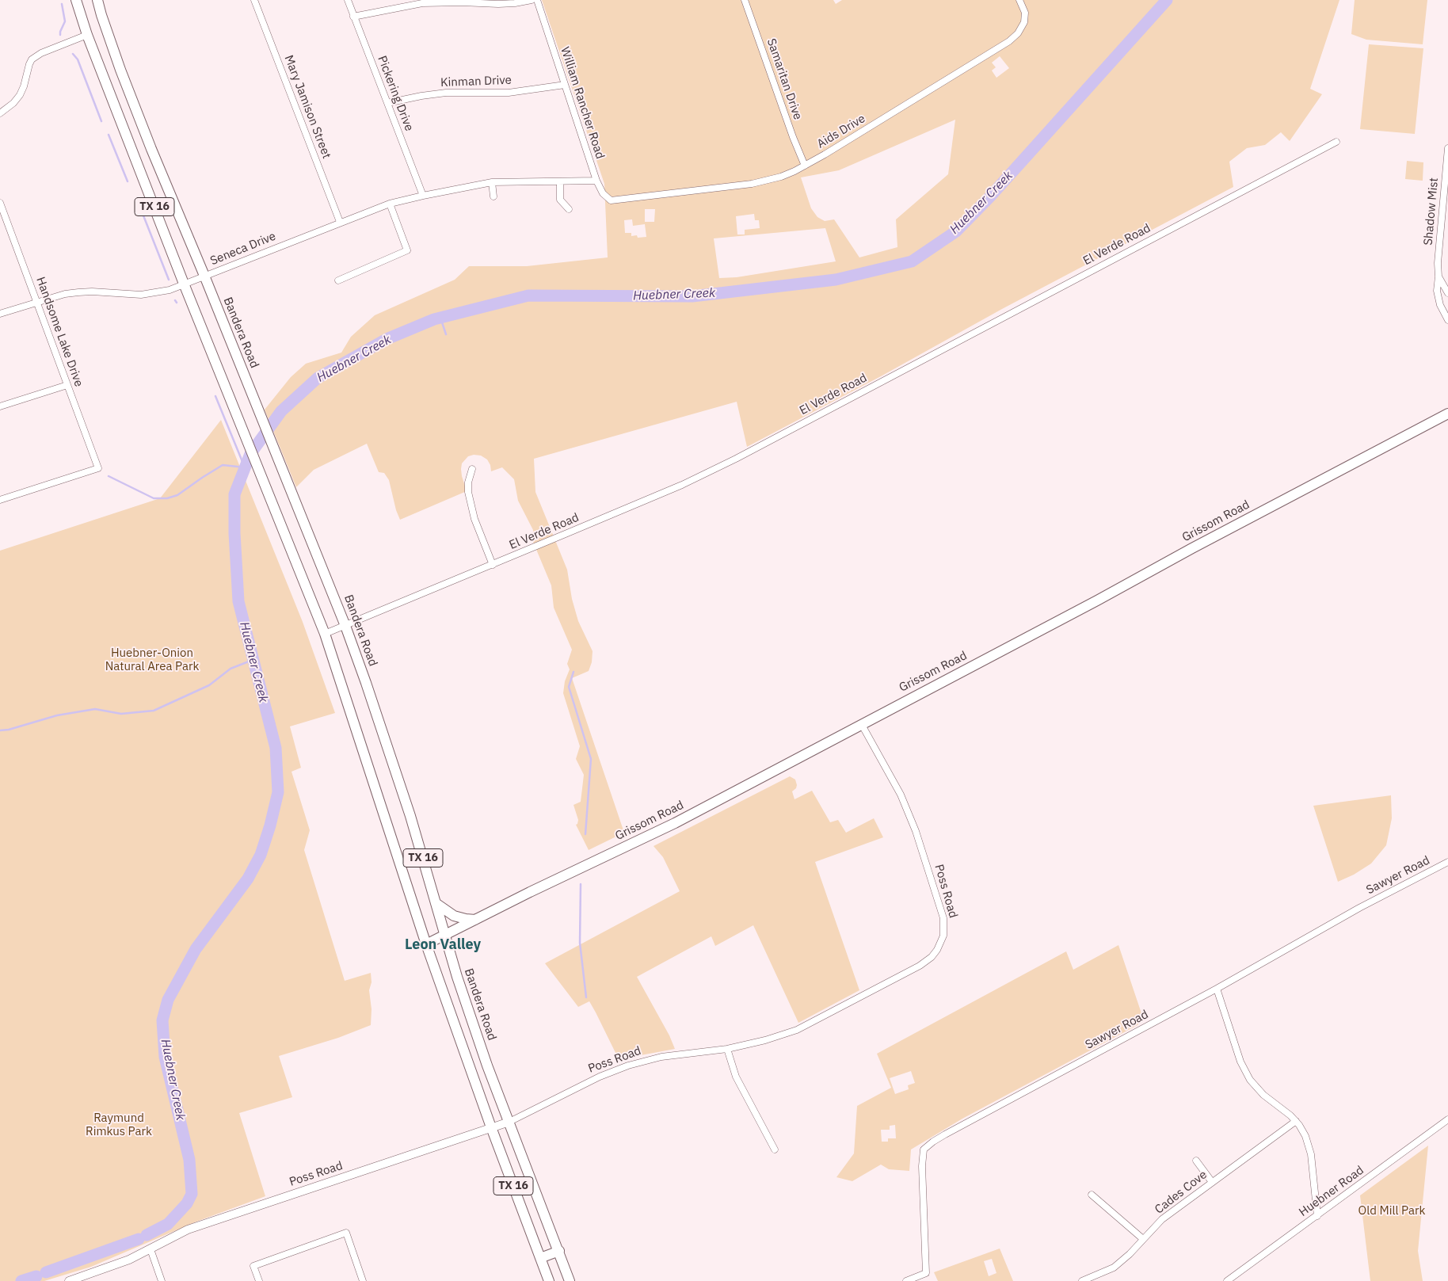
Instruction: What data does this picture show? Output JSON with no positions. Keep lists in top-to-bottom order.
{
  "streets": {
    "main road": ["TX 16", "Bandera Road", "Grissom Road"],
    "street": [
      "Samaritan Drive",
      "Kinman Drive",
      "Pickering Drive",
      "William Rancher Road",
      "Mary Jamison Street",
      "Aids Drive",
      "Shadow Mist",
      "El Verde Road",
      "Seneca Drive",
      "Handsome Lake Drive",
      "Sawyer Road",
      "Poss Road",
      "Huebner Road",
      "Cades Cove"
    ]
  },
  "crossings": [
    ["Samaritan Drive", "Aids Drive"],
    ["Kinman Drive", "Pickering Drive"],
    ["Kinman Drive", "William Rancher Road"],
    ["Pickering Drive", "Seneca Drive"],
    ["William Rancher Road", "Aids Drive"],
    ["William Rancher Road", "Seneca Drive"],
    ["Mary Jamison Street", "Seneca Drive"],
    ["TX 16", "El Verde Road"],
    ["TX 16", "Seneca Drive"],
    ["TX 16", "Grissom Road"],
    ["TX 16", "Poss Road"],
    ["El Verde Road", "Bandera Road"],
    ["Seneca Drive", "Handsome Lake Drive"],
    ["Seneca Drive", "Bandera Road"],
    ["Bandera Road", "Grissom Road"],
    ["Bandera Road", "Poss Road"],
    ["Grissom Road", "Poss Road"]
  ],
  "districts": ["Leon Valley"],
  "water": ["Huebner Creek"],
  "parks": ["Huebner-Onion Natural Area Park", "Raymund Rimkus Park", "Old Mill Park"]
}
